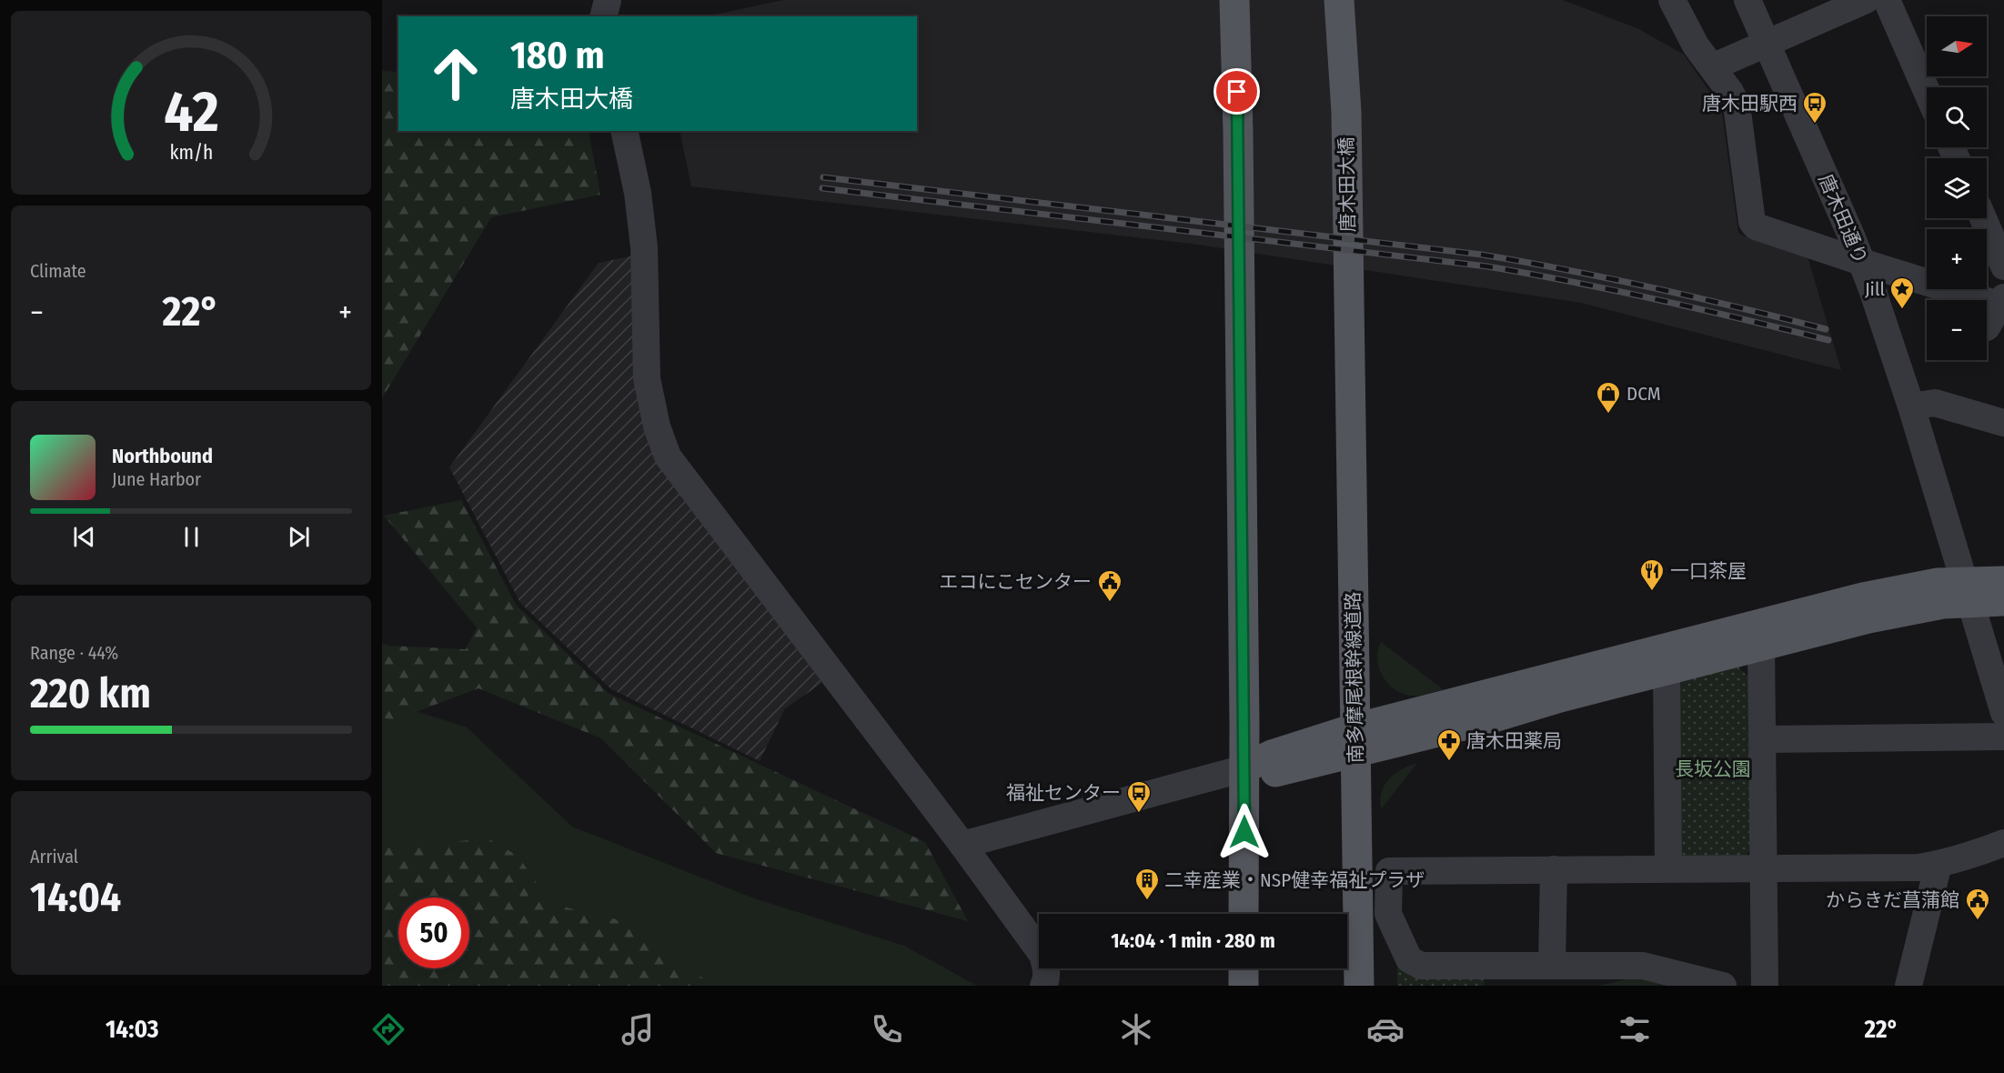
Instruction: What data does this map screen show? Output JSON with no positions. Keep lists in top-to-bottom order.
{
  "streets": {
    "main road": ["唐木田大橋", "南多摩尾根幹線道路"],
    "street": ["唐木田通り"]
  },
  "crossings": [
    ["唐木田大橋", "南多摩尾根幹線道路"]
  ],
  "parks": ["長坂公園"],
  "places": {
    "bus stop": ["唐木田駅西", "福祉センター"],
    "place": ["Jill"],
    "shop": ["DCM"],
    "restaurant": ["一口茶屋"],
    "public building": ["エコにこセンター", "からきだ菖蒲館"],
    "pharmacy": ["唐木田薬局"],
    "building": ["二幸産業・NSP健幸福祉プラザ"]
  },
  "north": "right",
  "page": {
    "map_buttons": ["+", "−"],
    "turn": ["180 m", "唐木田大橋"],
    "tile": [
      "Climate",
      ["Range · 44%", "220 km"],
      ["Arrival", "14:04"]
    ],
    "heat": ["−", "22°", "+"],
    "song": ["Northbound", "June Harbor"],
    "limit": "50",
    "trip": "14:04 · 1 min · 280 m",
    "tabs": ["14:03", "22°"],
    "gauge": ["42", "km/h"]
  }
}
